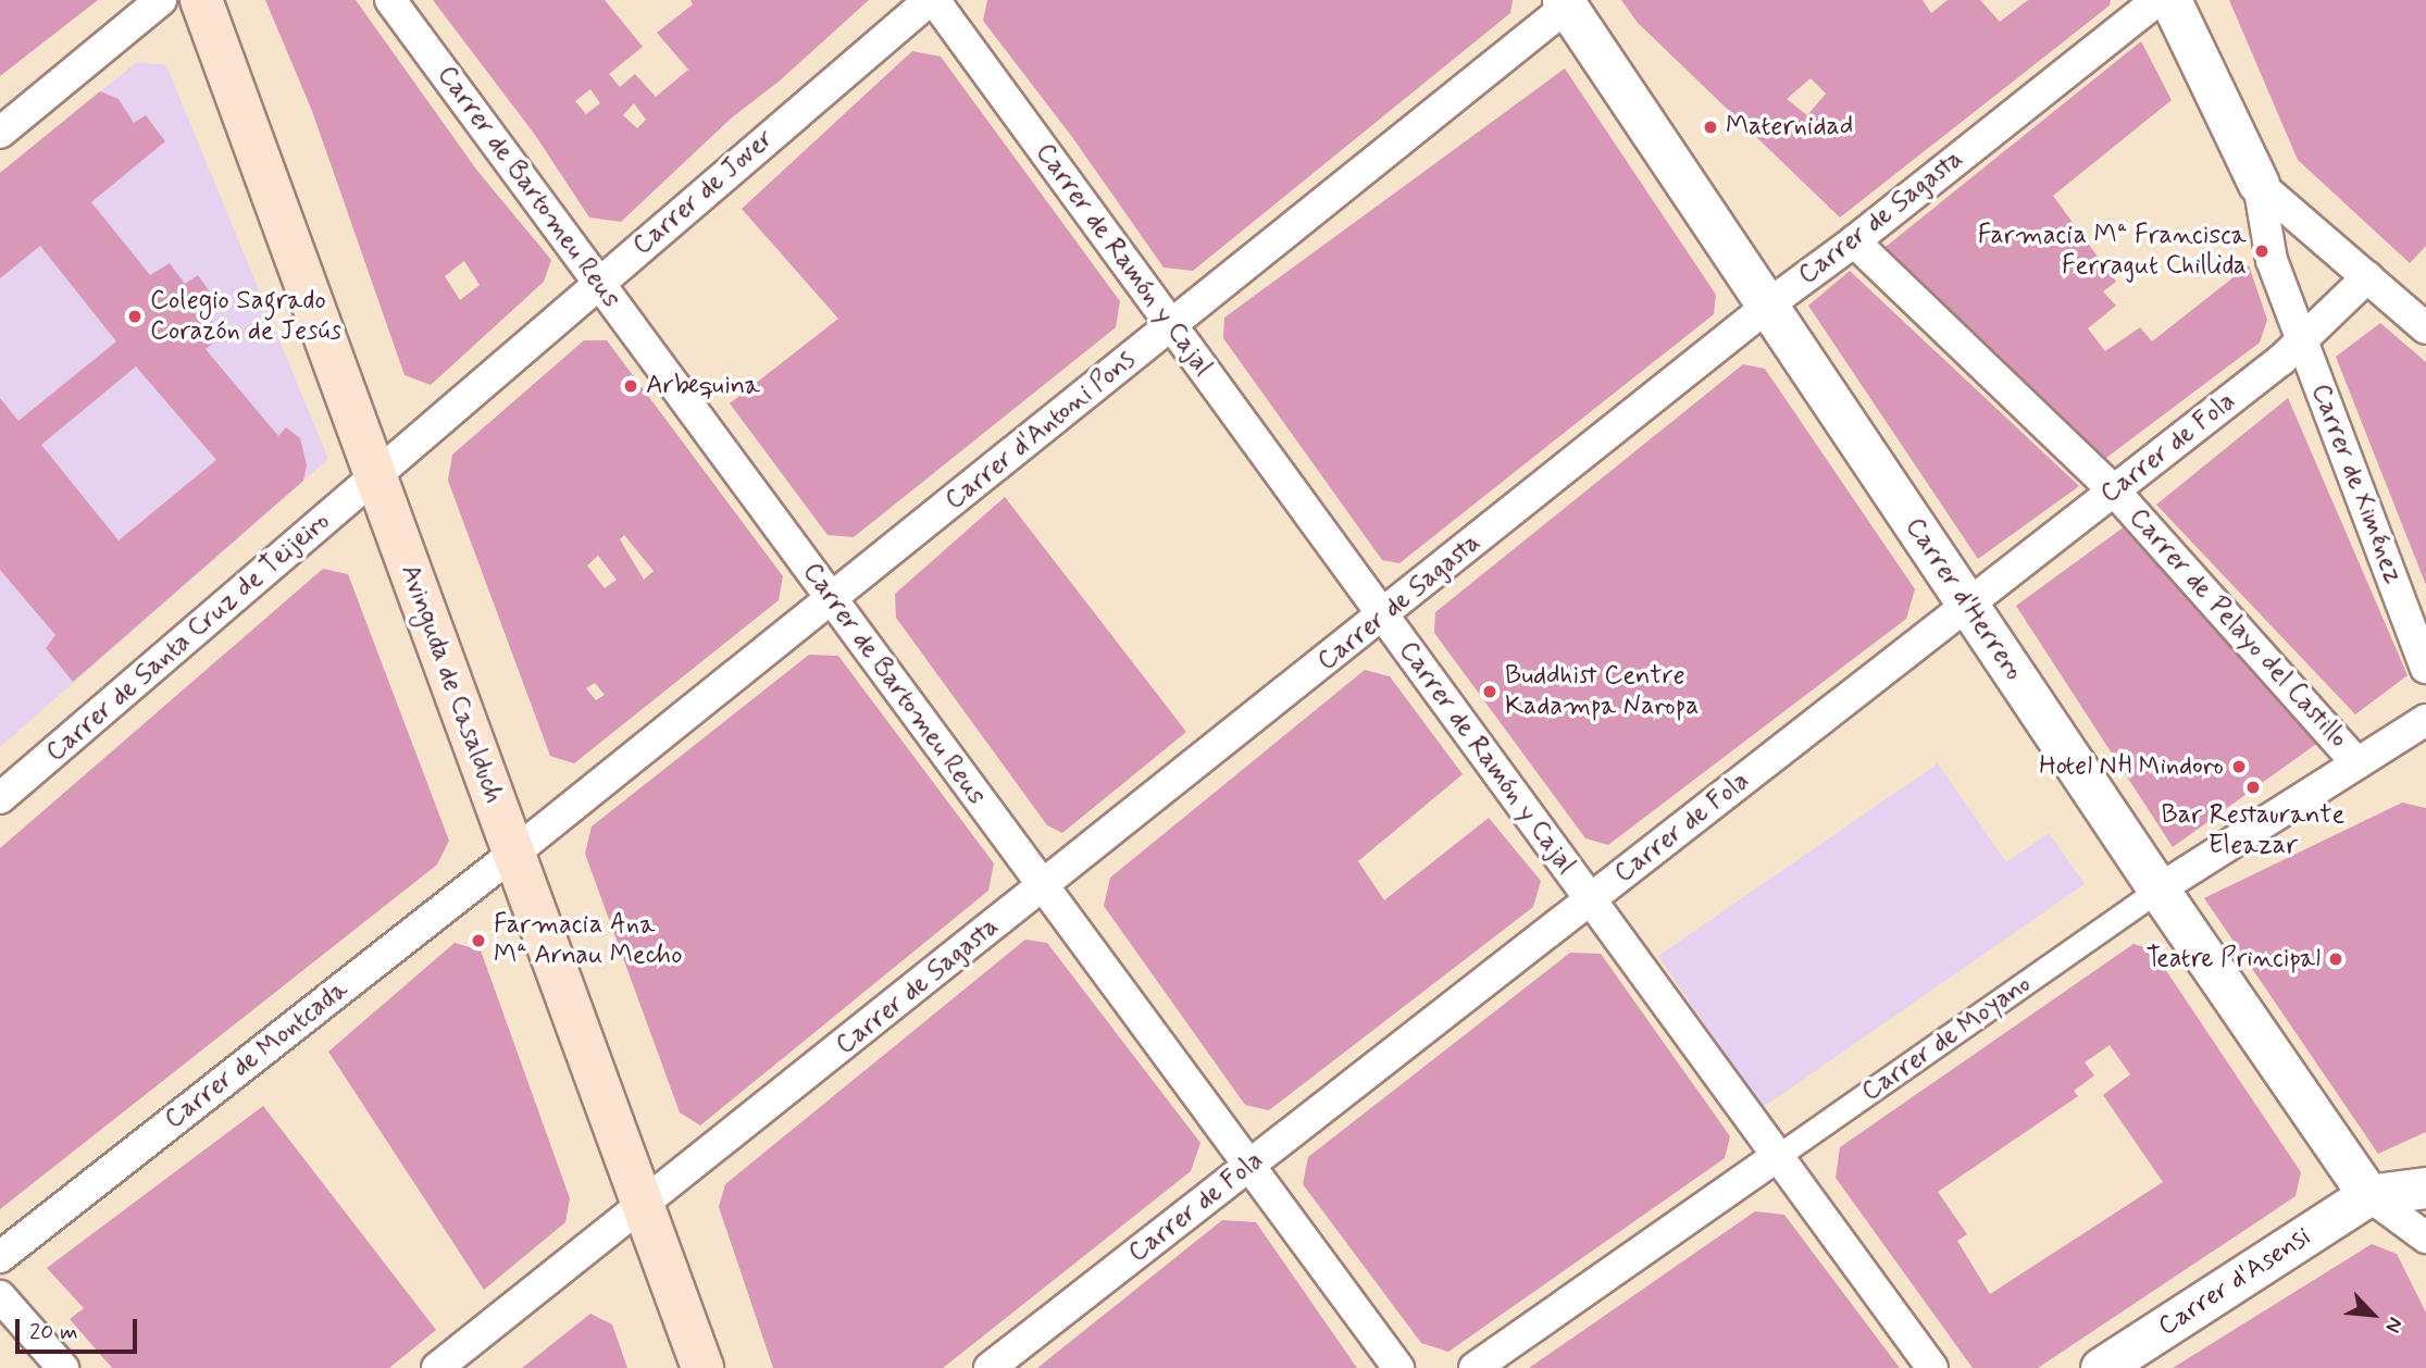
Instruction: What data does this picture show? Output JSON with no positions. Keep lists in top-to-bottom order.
{
  "streets": {
    "main road": ["Avinguda de Casalduch"],
    "street": [
      "Carrer de Bartomeu Reus",
      "Carrer de Jover",
      "Carrer de Sagasta",
      "Carrer de Ramón y Cajal",
      "Carrer d'Antoni Pons",
      "Carrer de Fola",
      "Carrer de Ximénez",
      "Carrer d'Herrero",
      "Carrer de Pelayo del Castillo",
      "Carrer de Santa Cruz de Teijeiro",
      "Carrer de Moyano",
      "Carrer de Montcada",
      "Carrer d'Asensi"
    ]
  },
  "crossings": [
    ["Carrer de Bartomeu Reus", "Carrer de Jover"],
    ["Carrer de Bartomeu Reus", "Carrer de Sagasta"],
    ["Carrer de Bartomeu Reus", "Carrer d'Antoni Pons"],
    ["Carrer de Bartomeu Reus", "Carrer de Fola"],
    ["Carrer de Jover", "Carrer de Ramón y Cajal"],
    ["Carrer de Jover", "Carrer de Santa Cruz de Teijeiro"],
    ["Carrer de Jover", "Avinguda de Casalduch"],
    ["Carrer de Sagasta", "Carrer de Ramón y Cajal"],
    ["Carrer de Sagasta", "Carrer d'Herrero"],
    ["Carrer de Sagasta", "Carrer de Pelayo del Castillo"],
    ["Carrer de Sagasta", "Avinguda de Casalduch"],
    ["Carrer de Ramón y Cajal", "Carrer d'Antoni Pons"],
    ["Carrer de Ramón y Cajal", "Carrer de Fola"],
    ["Carrer de Ramón y Cajal", "Carrer de Moyano"],
    ["Carrer d'Antoni Pons", "Carrer d'Herrero"],
    ["Carrer d'Antoni Pons", "Avinguda de Casalduch"],
    ["Carrer d'Antoni Pons", "Carrer de Montcada"],
    ["Carrer de Fola", "Carrer de Ximénez"],
    ["Carrer de Fola", "Carrer d'Herrero"],
    ["Carrer de Fola", "Carrer de Pelayo del Castillo"],
    ["Carrer d'Herrero", "Carrer de Moyano"],
    ["Carrer d'Herrero", "Carrer d'Asensi"],
    ["Carrer de Pelayo del Castillo", "Carrer de Moyano"],
    ["Carrer de Santa Cruz de Teijeiro", "Avinguda de Casalduch"],
    ["Avinguda de Casalduch", "Carrer de Montcada"]
  ],
  "places": [
    "Maternidad",
    "Farmacia Mª Francisca Ferragut Chillida",
    "Colegio Sagrado Corazón de Jesús",
    "Arbequina",
    "Buddhist Centre Kadampa Naropa",
    "Hotel NH Mindoro",
    "Bar Restaurante Eleazar",
    "Farmacia Ana Mª Arnau Mecho",
    "Teatre Principal"
  ],
  "scale_bar": "20 m",
  "north": "bottom right"
}
